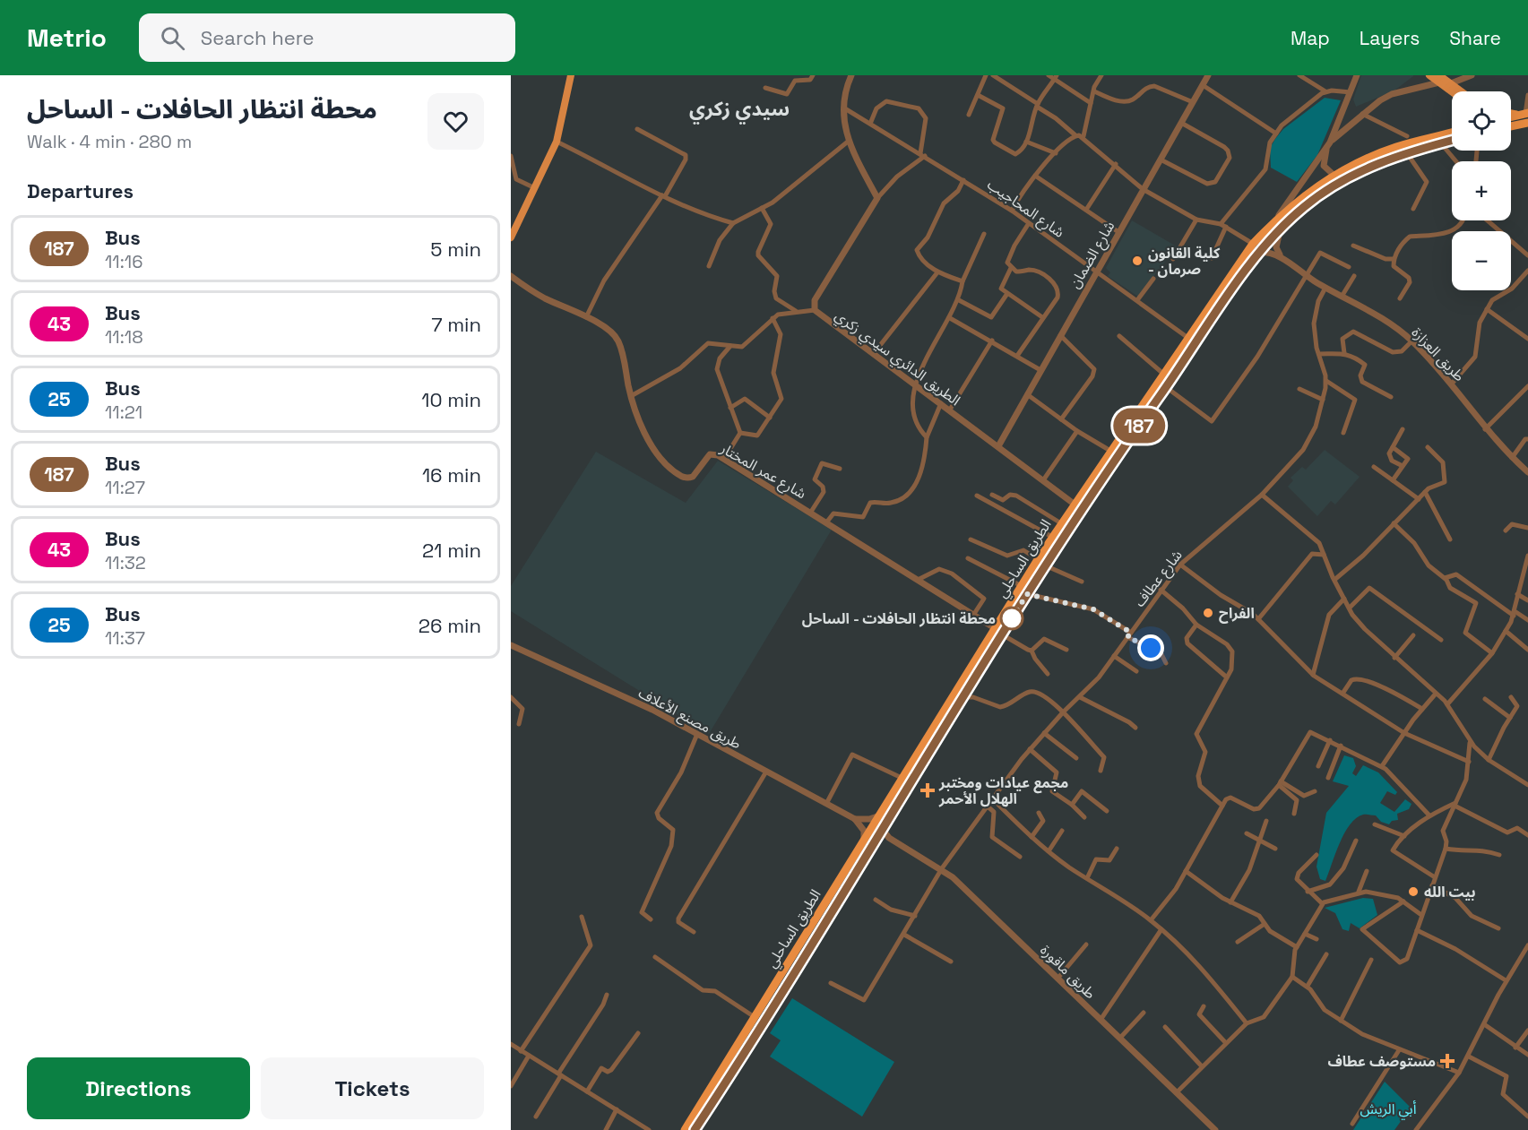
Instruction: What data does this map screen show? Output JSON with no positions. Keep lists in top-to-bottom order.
{
  "streets": {
    "highway": ["الطريق الساحلي"],
    "street": [
      "شارع المحاجيب",
      "شارع الضمان",
      "طريق العزازة",
      "الطريق الدائري سيدي زكري",
      "شارع عمر المختار",
      "شارع عطاف",
      "طريق مصنع الأعلاف",
      "طريق ماقورة"
    ]
  },
  "crossings": [
    ["شارع المحاجيب", "شارع الضمان"],
    ["شارع المحاجيب", "الطريق الساحلي"],
    ["شارع الضمان", "الطريق الدائري سيدي زكري"],
    ["طريق العزازة", "الطريق الساحلي"],
    ["طريق العزازة", "شارع عطاف"],
    ["الطريق الدائري سيدي زكري", "الطريق الساحلي"],
    ["شارع عمر المختار", "الطريق الساحلي"],
    ["الطريق الساحلي", "طريق ماقورة"],
    ["شارع عطاف", "طريق ماقورة"]
  ],
  "districts": ["سيدي زكري"],
  "parks": ["أبي الريش"],
  "places": {
    "other": [
      "كلية القانون - صرمان",
      "الفراح",
      "محطة انتظار الحافلات - الساحل",
      "بيت الله"
    ],
    "health": ["مجمع عيادات ومختبر الهلال الأحمر", "مستوصف عطاف"]
  },
  "lines": ["bus line 187"],
  "page": {
    "header": "Metrio",
    "search": "Search here",
    "nav": ["Map", "Layers", "Share"],
    "heading": [
      ["محطة انتظار الحافلات - الساحل", "Walk · 4 min · 280 m"],
      "Departures"
    ],
    "on_map": "187",
    "map_buttons": ["+", "−"],
    "list": [
      {
        "mark": "187",
        "name": "Bus",
        "note": "11:16",
        "value": "5 min"
      },
      {
        "mark": "43",
        "name": "Bus",
        "note": "11:18",
        "value": "7 min"
      },
      {
        "mark": "25",
        "name": "Bus",
        "note": "11:21",
        "value": "10 min"
      },
      {
        "mark": "187",
        "name": "Bus",
        "note": "11:27",
        "value": "16 min"
      },
      {
        "mark": "43",
        "name": "Bus",
        "note": "11:32",
        "value": "21 min"
      },
      {
        "mark": "25",
        "name": "Bus",
        "note": "11:37",
        "value": "26 min"
      }
    ],
    "buttons": ["Directions", "Tickets"]
  }
}
